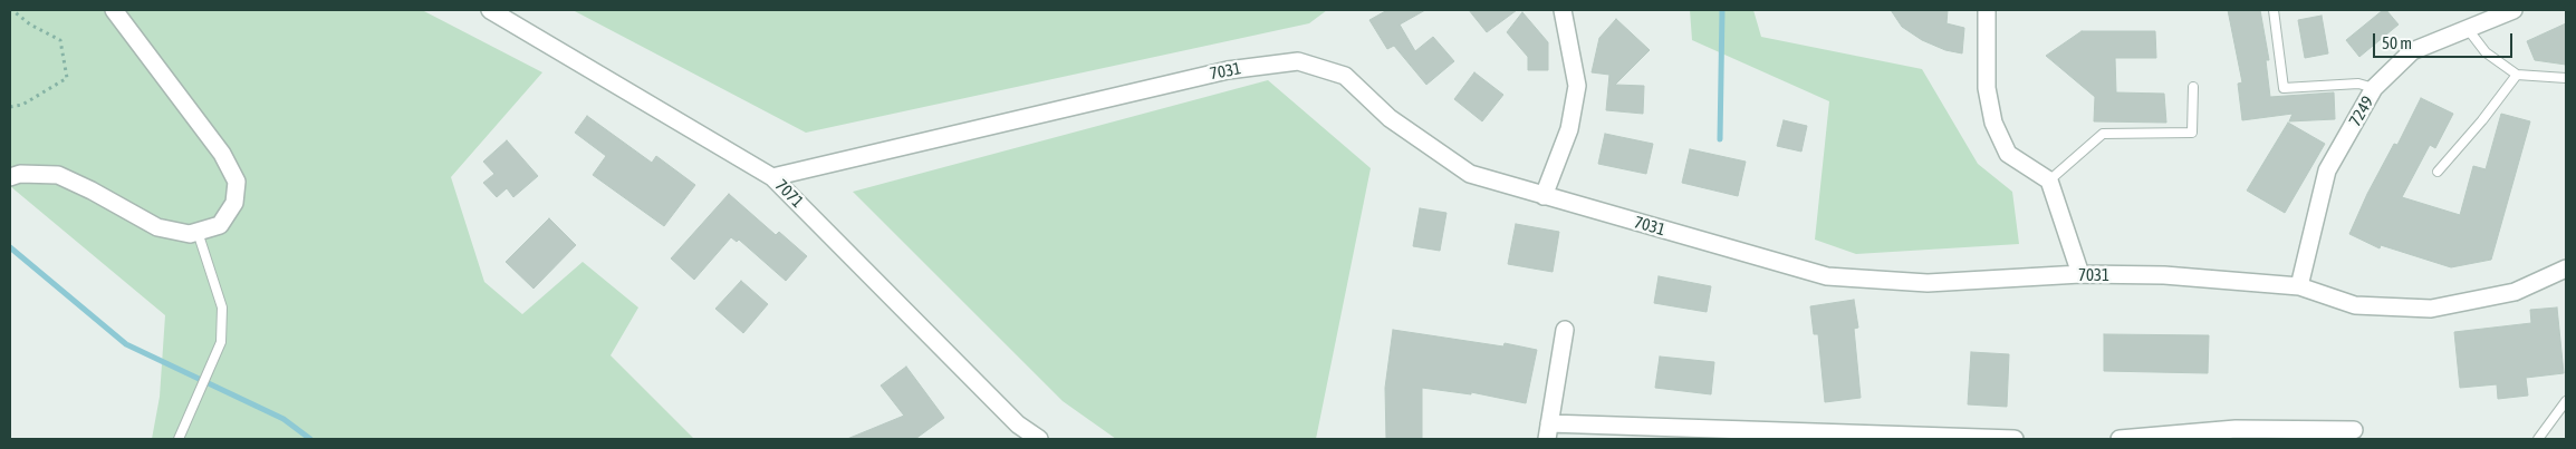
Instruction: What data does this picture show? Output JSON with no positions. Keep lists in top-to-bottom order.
{
  "streets": {
    "street": ["7031", "7249", "7071"]
  },
  "crossings": [
    ["7031", "7249"],
    ["7031", "7071"]
  ],
  "scale_bar": "50 m"
}
